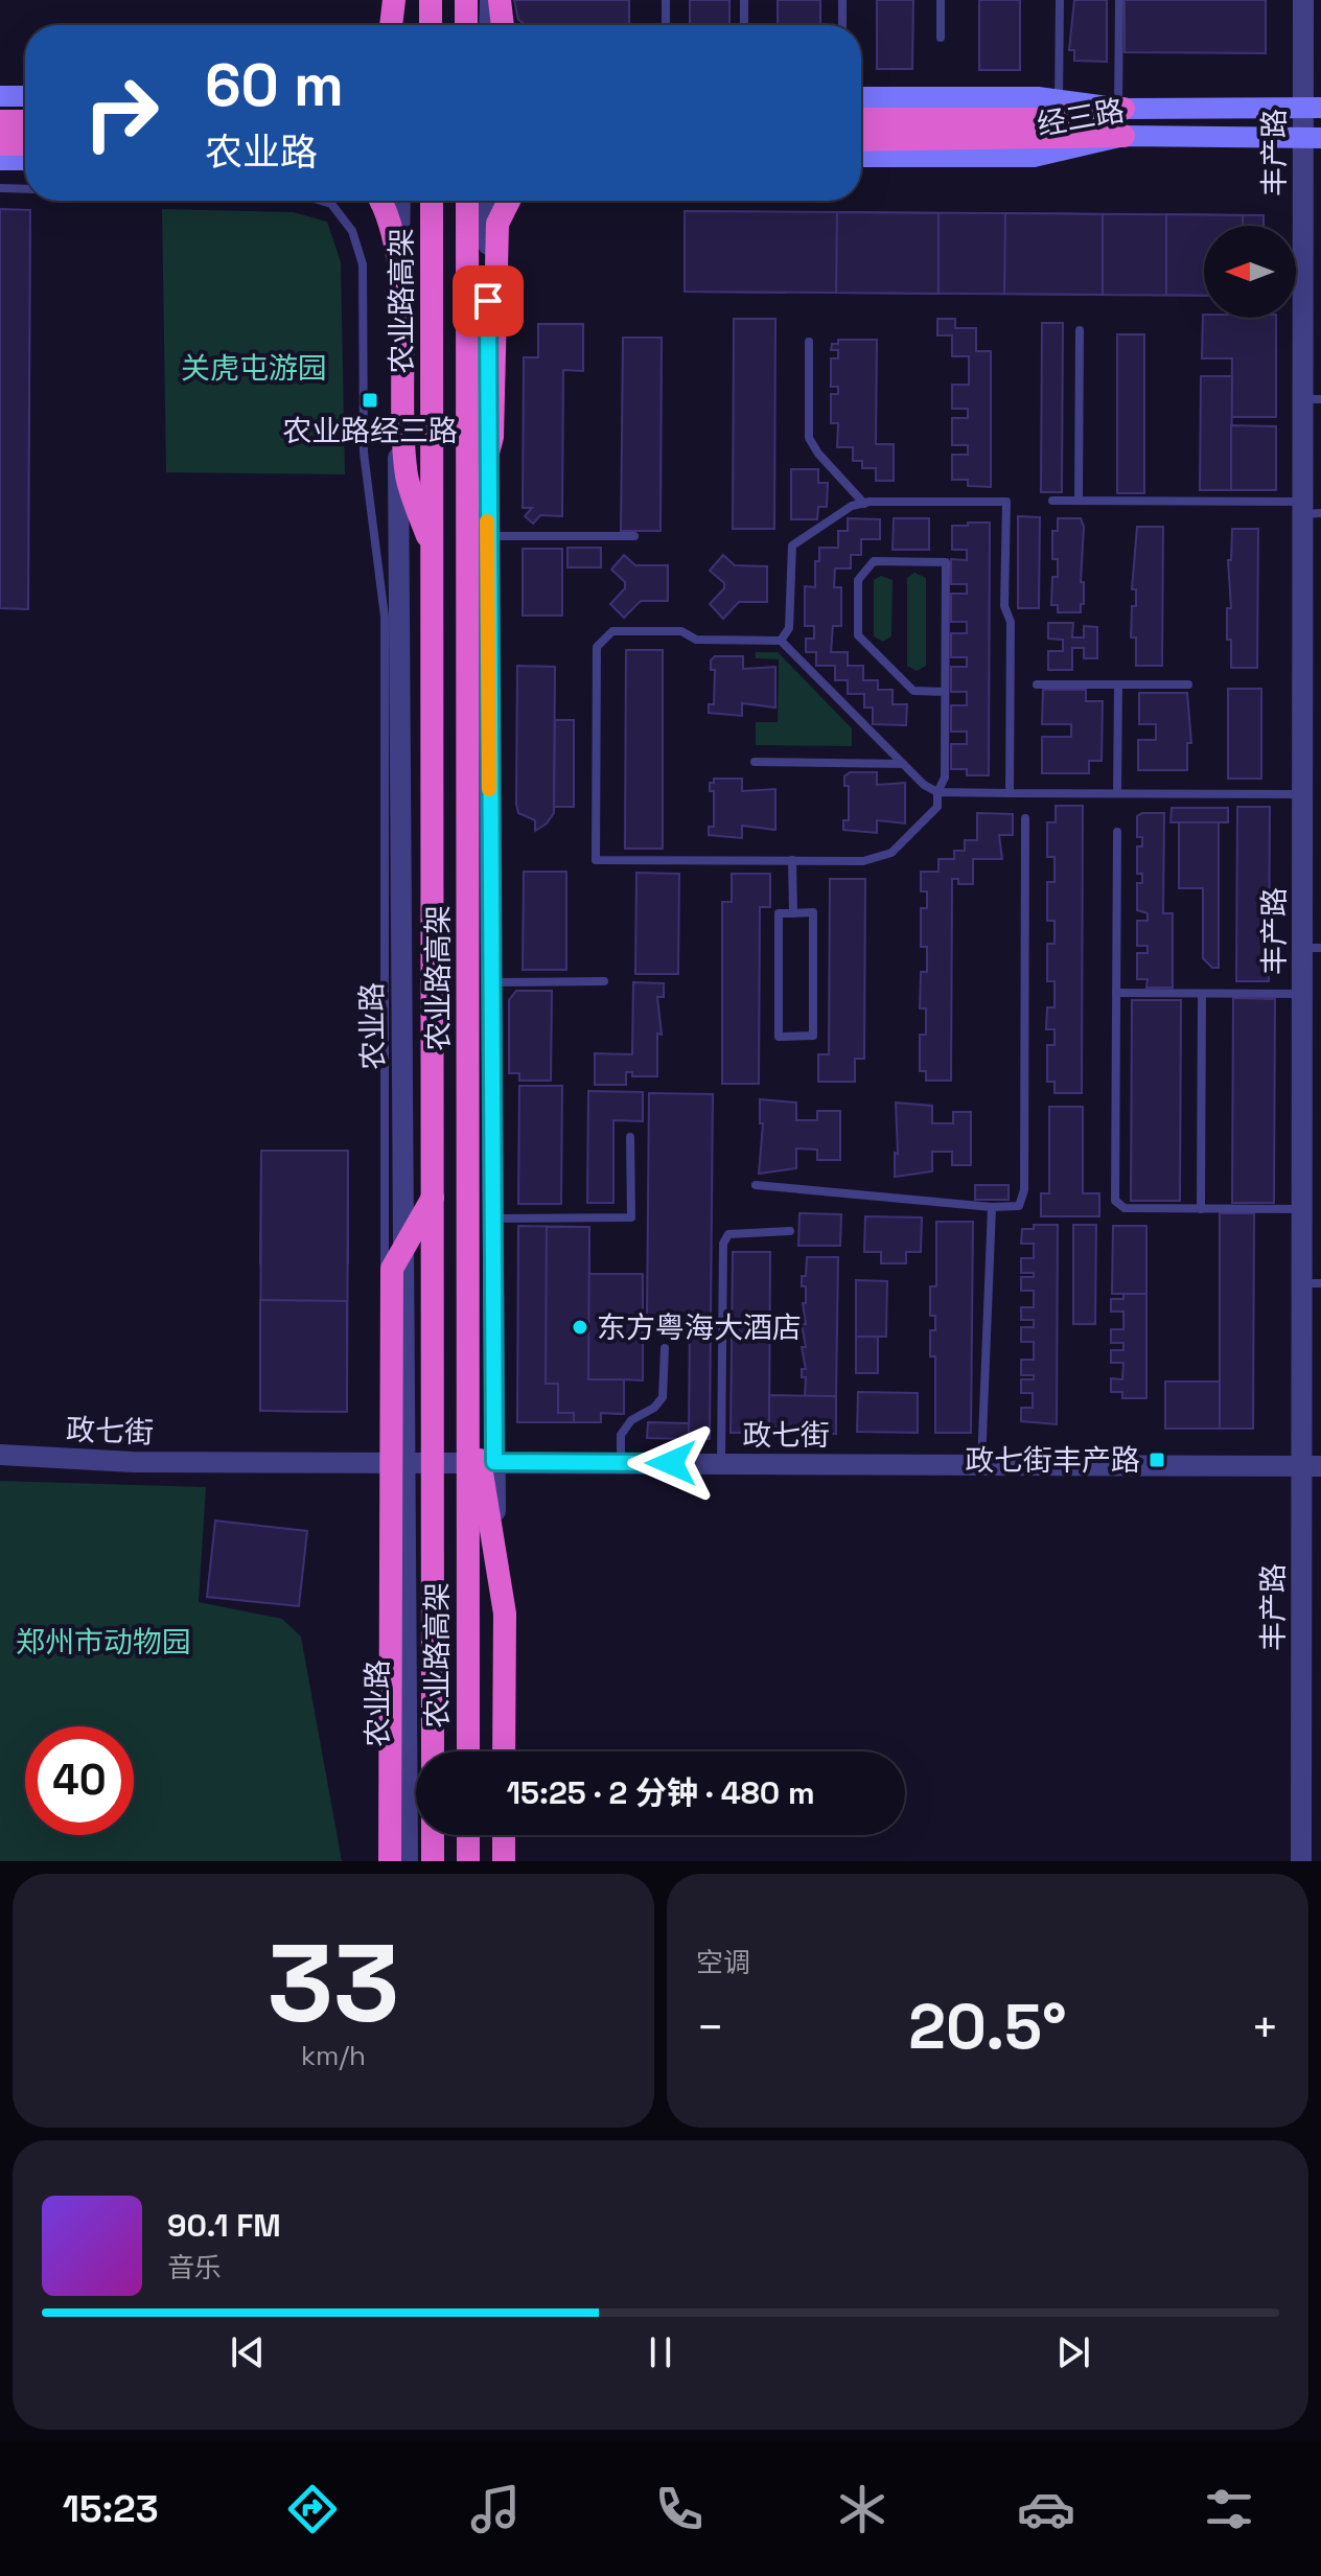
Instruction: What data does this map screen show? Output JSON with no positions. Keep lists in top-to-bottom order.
{
  "streets": {
    "highway": ["农业路高架"],
    "main road": ["经三路"],
    "street": ["丰产路", "农业路", "政七街"]
  },
  "crossings": [
    ["经三路", "丰产路"],
    ["丰产路", "政七街"],
    ["农业路", "政七街"]
  ],
  "parks": ["关虎屯游园", "郑州市动物园"],
  "places": {
    "transit": ["农业路经三路", "政七街丰产路"],
    "other": ["东方粤海大酒店"]
  },
  "north": "left",
  "page": {
    "turn": ["60 m", "农业路"],
    "limit": "40",
    "trip": "15:25 · 2 分钟 · 480 m",
    "tile": [
      ["33", "km/h"],
      "空调"
    ],
    "heat": ["−", "20.5°", "+"],
    "song": ["90.1 FM", "音乐"],
    "tabs": "15:23"
  }
}
